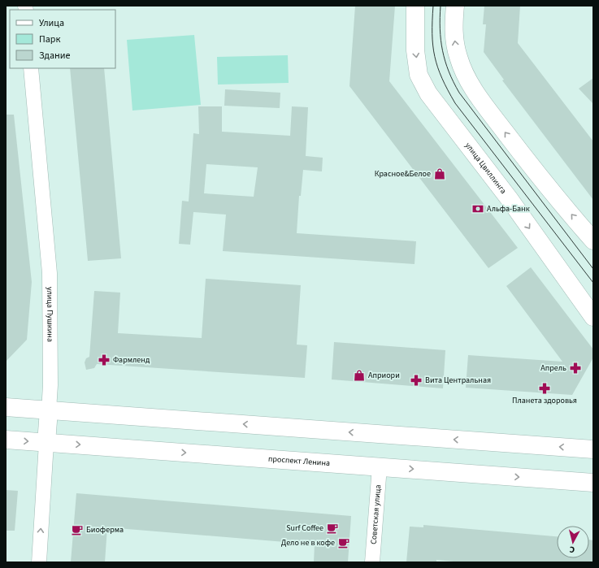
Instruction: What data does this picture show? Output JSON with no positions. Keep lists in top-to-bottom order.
{
  "streets": {
    "main road": ["улица Цвиллинга", "улица Пушкина", "проспект Ленина"],
    "street": ["Советская улица"]
  },
  "crossings": [
    ["улица Пушкина", "проспект Ленина"],
    ["проспект Ленина", "Советская улица"]
  ],
  "places": {
    "shop": ["Красное&Белое", "Априори"],
    "bank": ["Альфа-Банк"],
    "pharmacy": [
      "Фармленд",
      "Апрель",
      "Вита Центральная",
      "Планета здоровья"
    ],
    "cafe": ["Surf Coffee", "Биоферма", "Дело не в кофе"]
  },
  "legend": ["Улица", "Парк", "Здание"],
  "north": "bottom"
}
